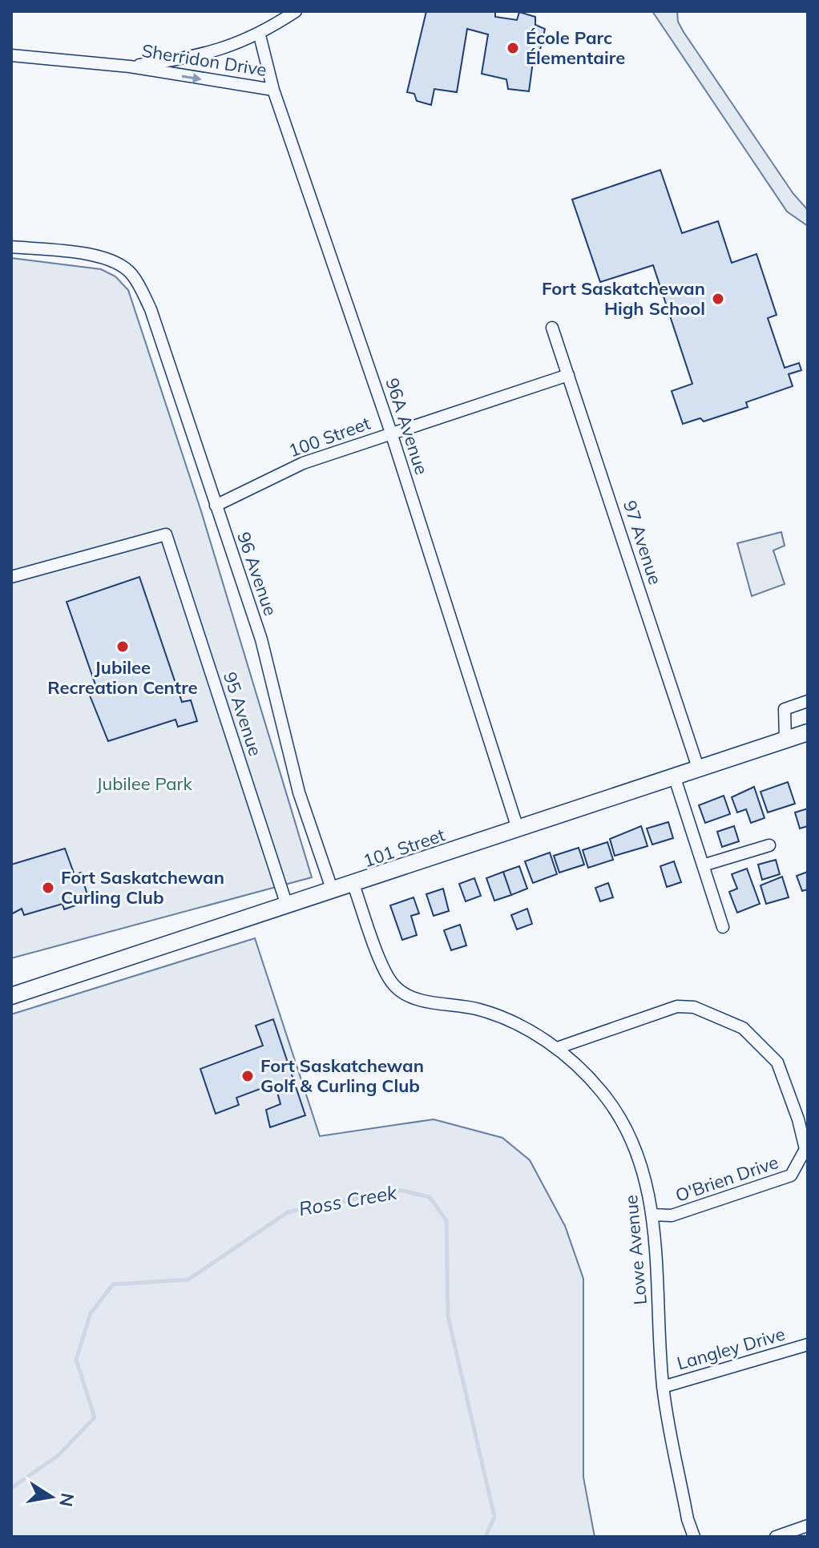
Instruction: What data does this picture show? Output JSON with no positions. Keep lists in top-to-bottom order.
{
  "streets": {
    "street": [
      "Sherridon Drive",
      "96A Avenue",
      "100 Street",
      "97 Avenue",
      "96 Avenue",
      "95 Avenue",
      "101 Street",
      "O'Brien Drive",
      "Lowe Avenue",
      "Langley Drive"
    ]
  },
  "crossings": [
    ["Sherridon Drive", "96A Avenue"],
    ["96A Avenue", "100 Street"],
    ["96A Avenue", "101 Street"],
    ["100 Street", "97 Avenue"],
    ["100 Street", "96 Avenue"],
    ["97 Avenue", "101 Street"],
    ["96 Avenue", "101 Street"],
    ["95 Avenue", "101 Street"],
    ["101 Street", "Lowe Avenue"],
    ["O'Brien Drive", "Lowe Avenue"],
    ["Lowe Avenue", "Langley Drive"]
  ],
  "water": ["Ross Creek"],
  "parks": ["Jubilee Park"],
  "places": [
    "École Parc Élementaire",
    "Fort Saskatchewan High School",
    "Jubilee Recreation Centre",
    "Fort Saskatchewan Curling Club",
    "Fort Saskatchewan Golf & Curling Club"
  ],
  "north": "right"
}
